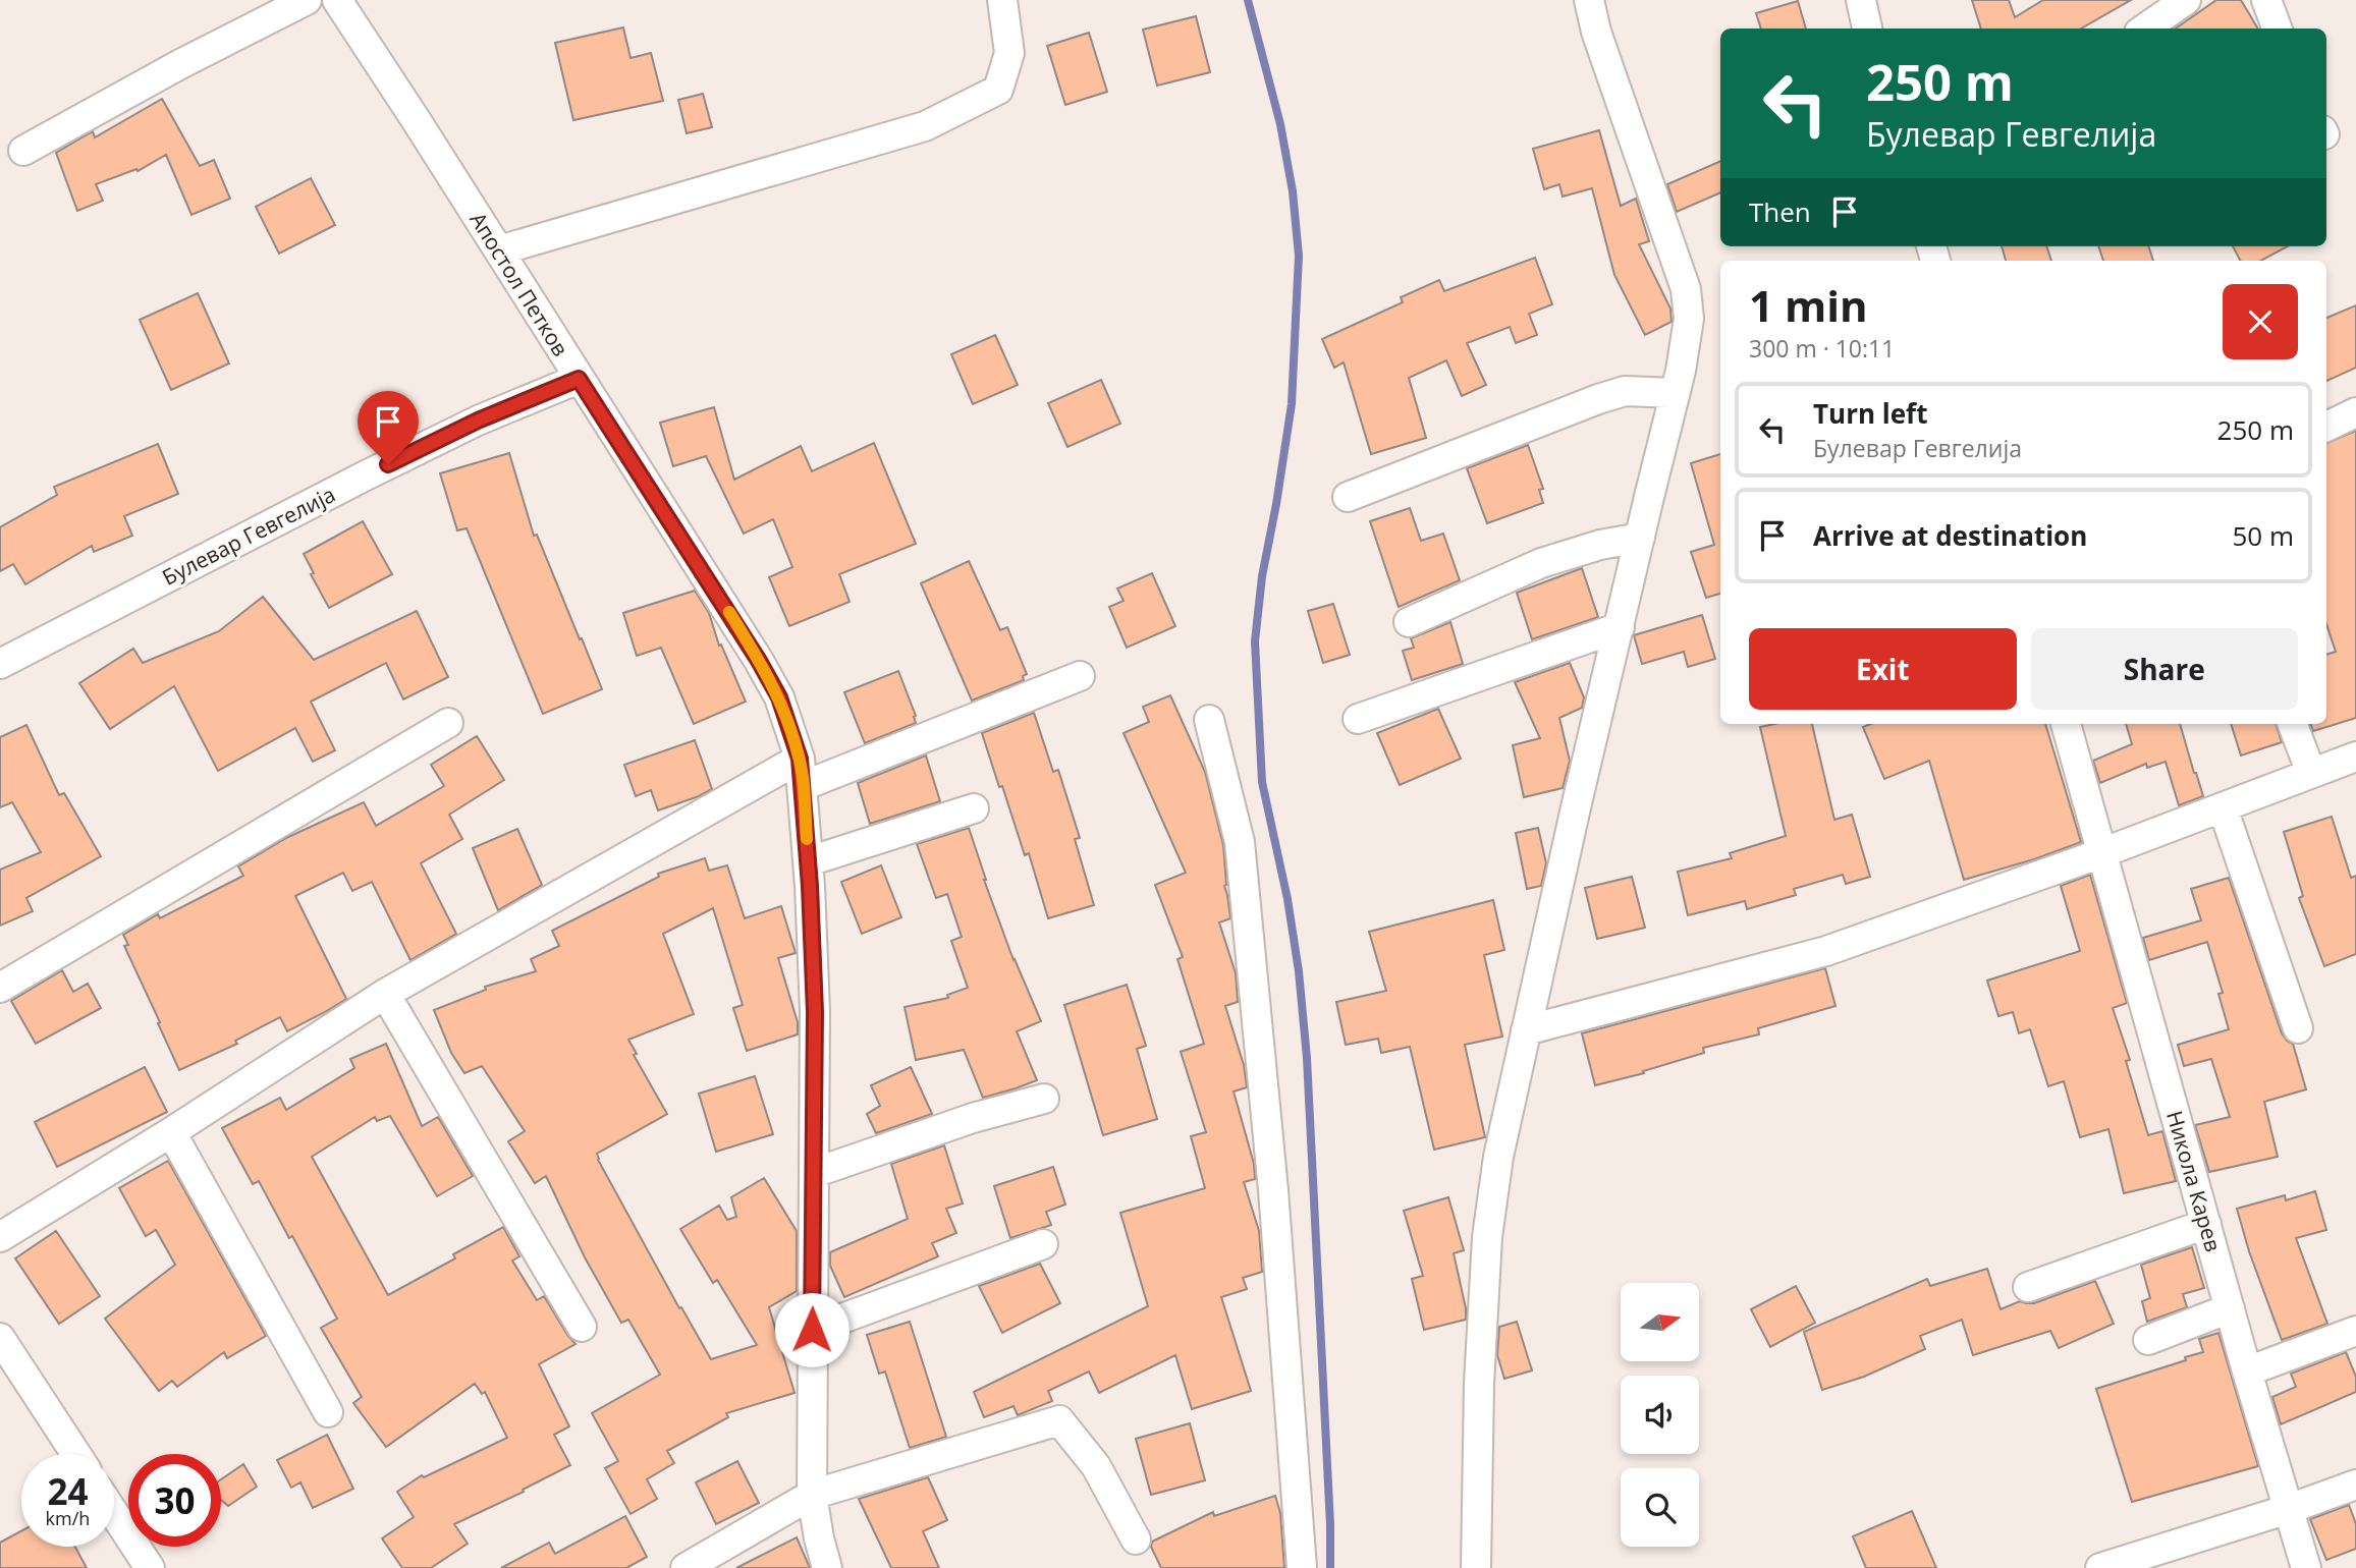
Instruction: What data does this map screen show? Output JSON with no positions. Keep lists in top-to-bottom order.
{
  "streets": {
    "street": ["Апостол Петков", "Булевар Гевгелија", "Никола Карев"]
  },
  "crossings": [
    ["Апостол Петков", "Булевар Гевгелија"]
  ],
  "north": "right",
  "page": {
    "turn": ["250 m", "Булевар Гевгелија"],
    "then": "Then",
    "heading": ["1 min", "300 m · 10:11"],
    "list": [
      {
        "name": "Turn left",
        "note": "Булевар Гевгелија",
        "value": "250 m"
      },
      {
        "name": "Arrive at destination",
        "value": "50 m"
      }
    ],
    "buttons": ["Exit", "Share"],
    "speed": "24 km/h",
    "limit": "30"
  }
}
